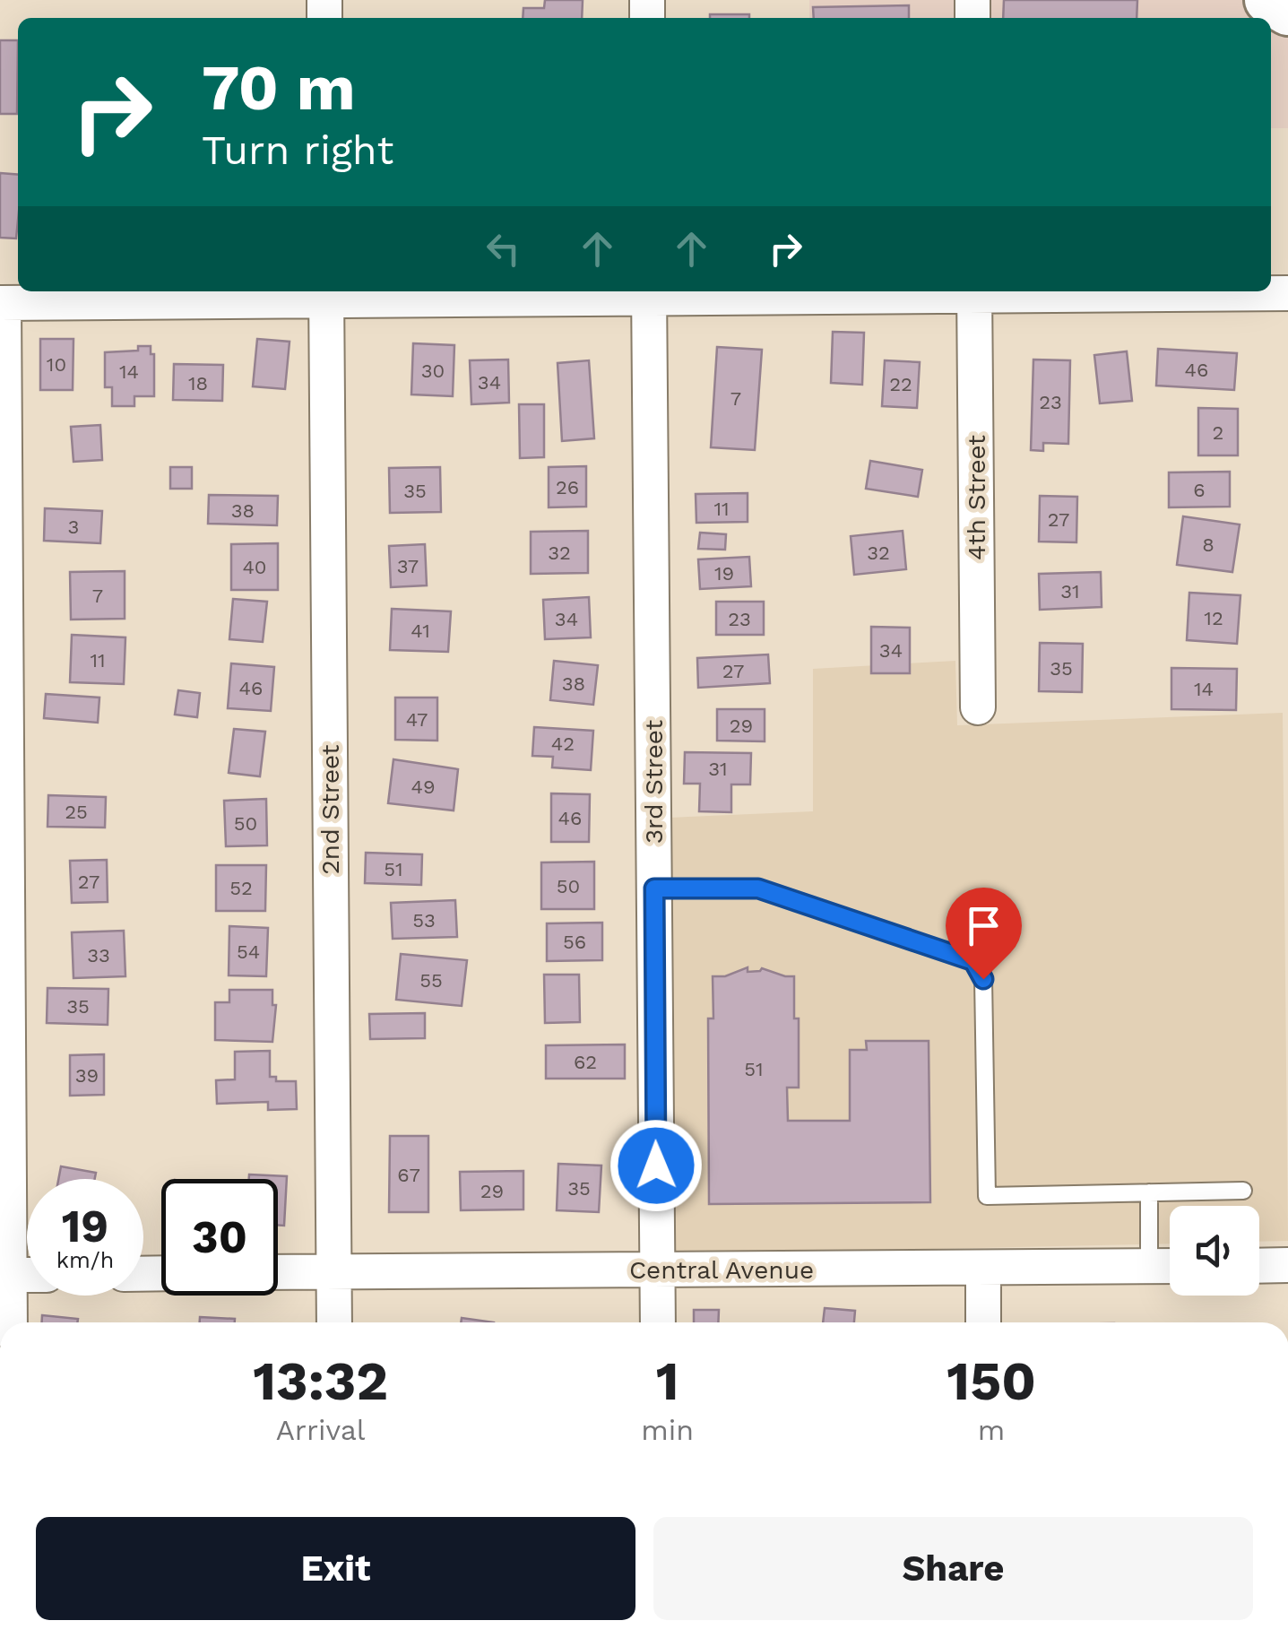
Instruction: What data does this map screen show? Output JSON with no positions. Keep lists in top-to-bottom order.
{
  "streets": {
    "street": [
      "4th Street",
      "3rd Street",
      "2nd Street",
      "Central Avenue"
    ]
  },
  "crossings": [
    ["3rd Street", "Central Avenue"],
    ["2nd Street", "Central Avenue"]
  ],
  "house_numbers": [
    "10",
    "46",
    "30",
    "14",
    "34",
    "18",
    "22",
    "7",
    "23",
    "2",
    "26",
    "6",
    "35",
    "11",
    "38",
    "27",
    "3",
    "8",
    "32",
    "32",
    "37",
    "40",
    "19",
    "31",
    "7",
    "12",
    "34",
    "23",
    "41",
    "34",
    "11",
    "35",
    "27",
    "38",
    "46",
    "14",
    "47",
    "29",
    "42",
    "31",
    "49",
    "25",
    "46",
    "50",
    "51",
    "27",
    "50",
    "52",
    "53",
    "56",
    "54",
    "33",
    "55",
    "35",
    "62",
    "51",
    "39",
    "67",
    "35",
    "29"
  ],
  "page": {
    "turn": ["70 m", "Turn right"],
    "speed": "19 km/h",
    "limit": "30",
    "eta": [
      "13:32",
      "Arrival",
      "1",
      "min",
      "150",
      "m"
    ],
    "buttons": ["Exit", "Share"]
  }
}
